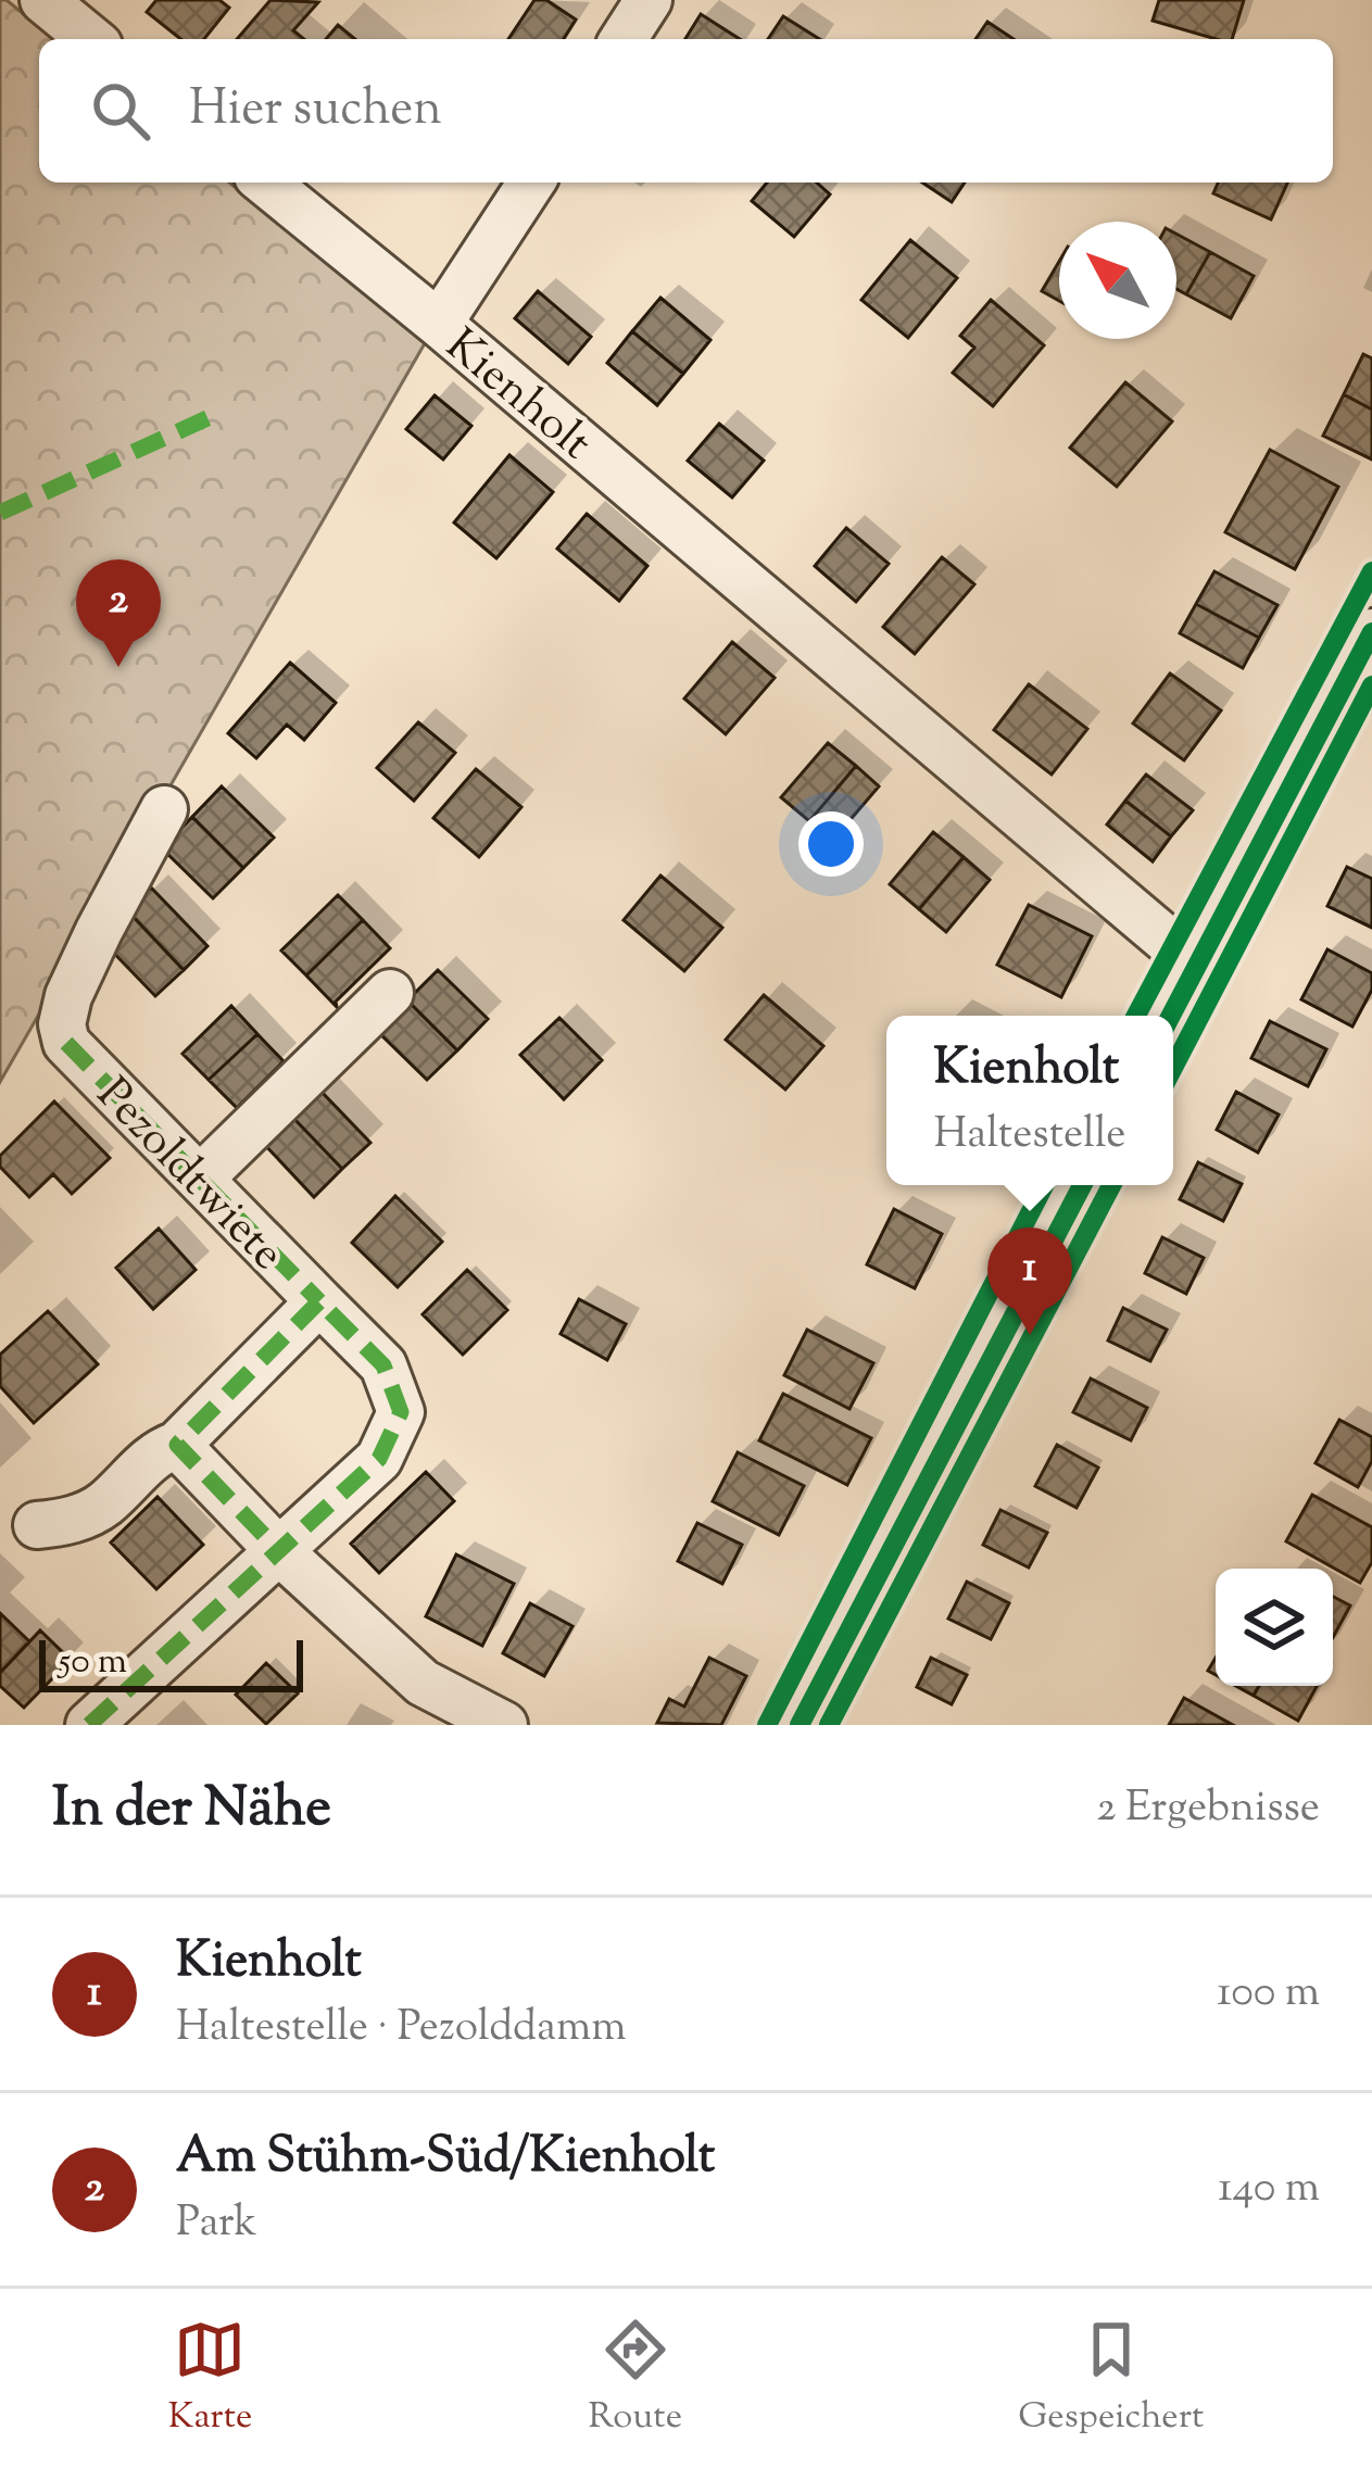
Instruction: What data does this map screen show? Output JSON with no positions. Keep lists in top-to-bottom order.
{
  "streets": {
    "street": ["Kienholt", "Pezoldtwiete"]
  },
  "scale_bar": "50 m",
  "north": "top left",
  "page": {
    "search": "Hier suchen",
    "pins": ["2", "1"],
    "popup": ["Kienholt", "Haltestelle"],
    "scale": "50 m",
    "heading": ["In der Nähe", "2 Ergebnisse"],
    "list": [
      {
        "mark": "1",
        "name": "Kienholt",
        "note": "Haltestelle · Pezolddamm",
        "value": "100 m"
      },
      {
        "mark": "2",
        "name": "Am Stühm-Süd/Kienholt",
        "note": "Park",
        "value": "140 m"
      }
    ],
    "nav": ["Karte", "Route", "Gespeichert"]
  }
}
